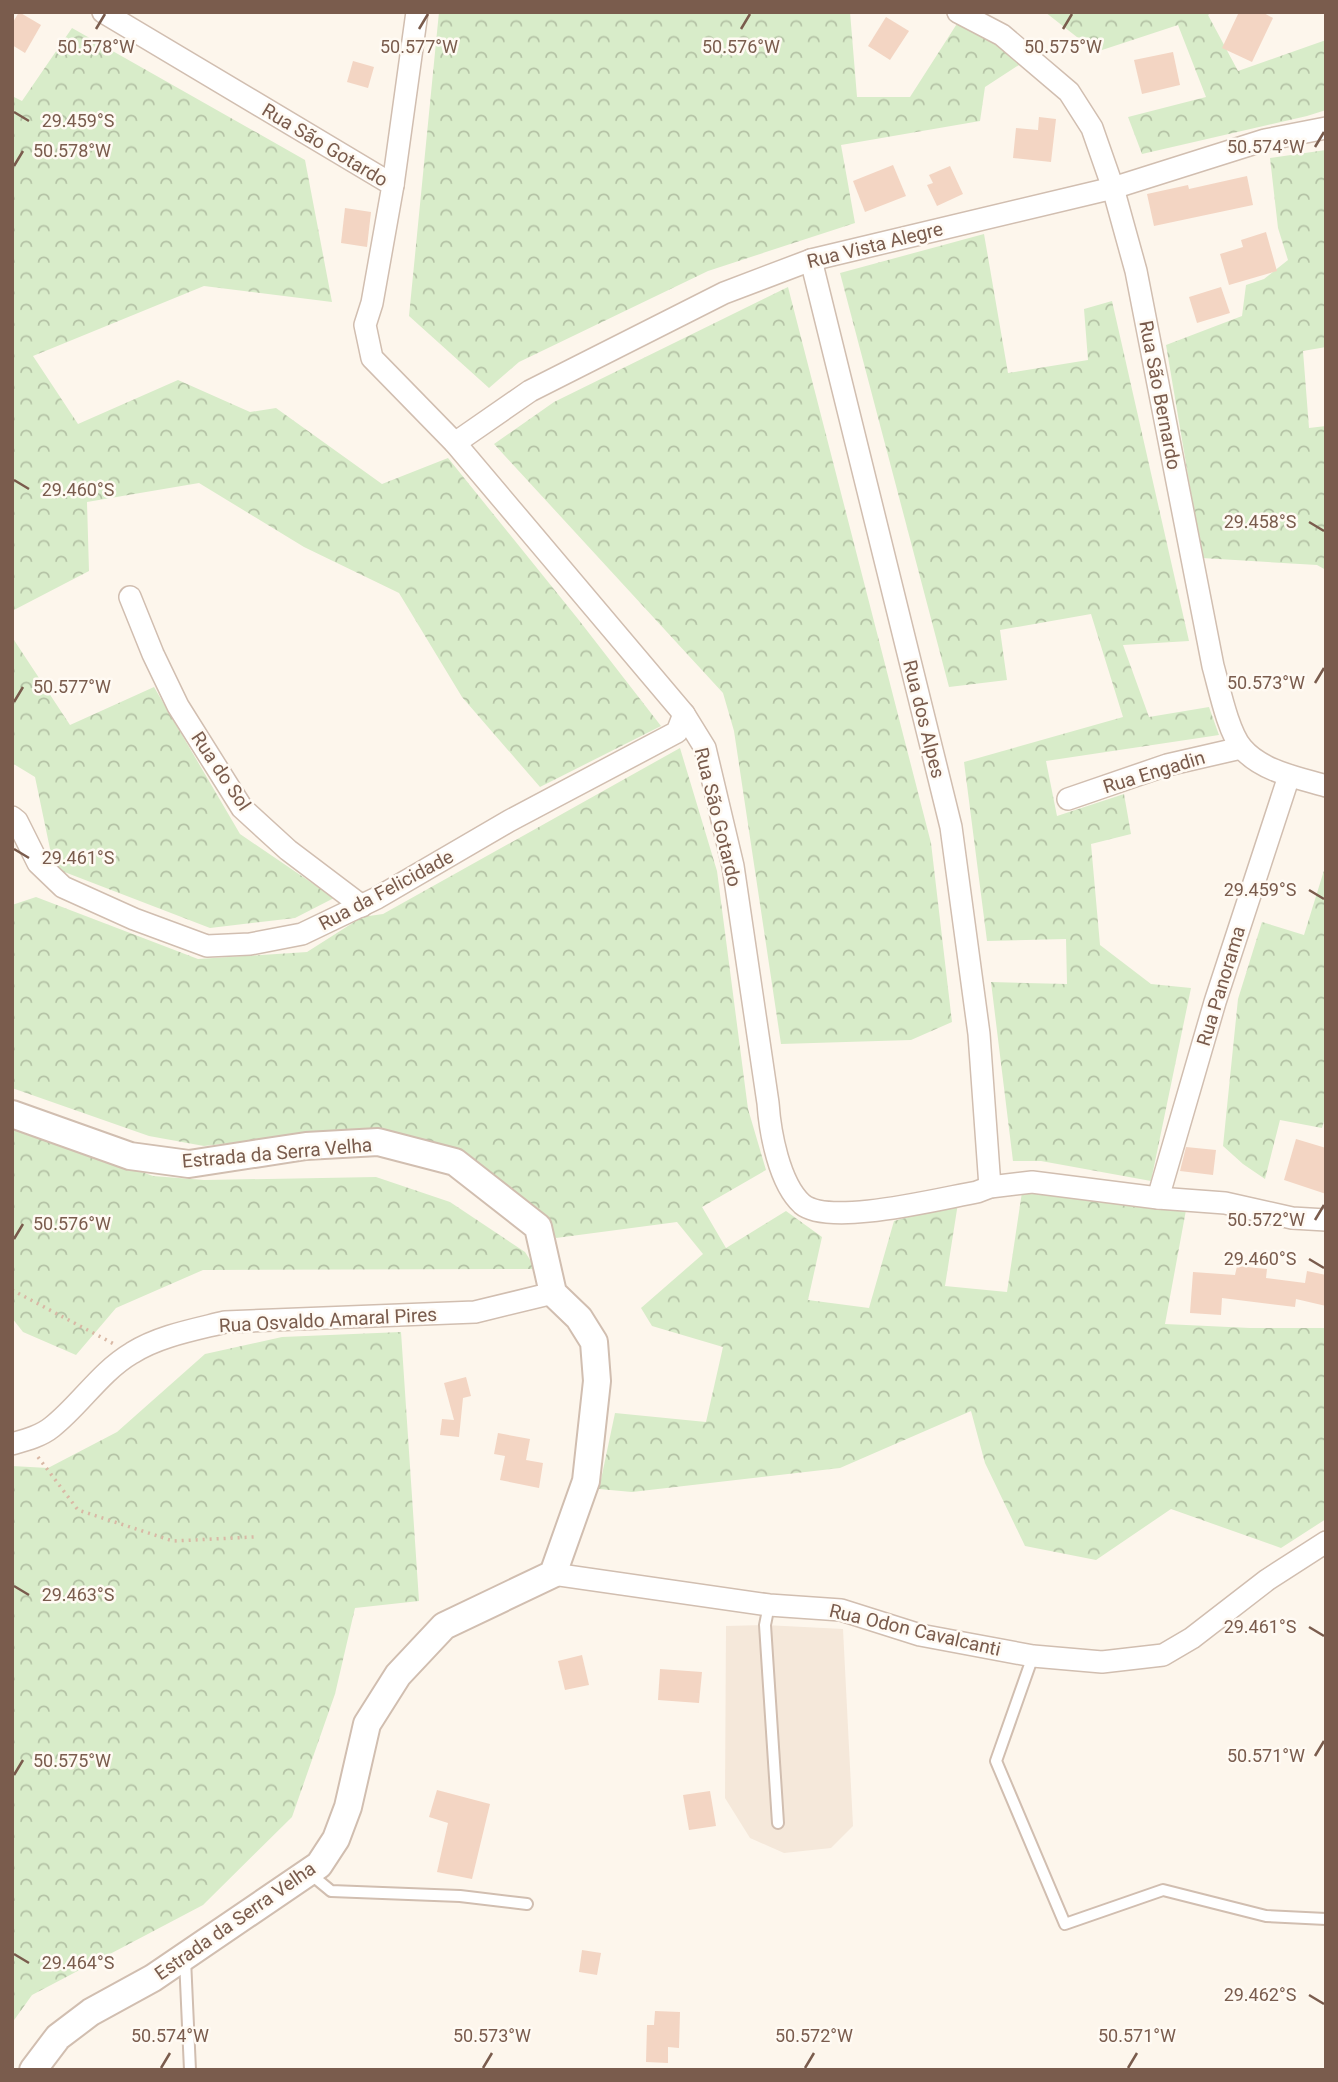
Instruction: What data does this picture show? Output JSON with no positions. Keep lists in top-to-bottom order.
{
  "streets": {
    "street": [
      "Rua São Gotardo",
      "Rua Vista Alegre",
      "Rua São Bernardo",
      "Rua dos Alpes",
      "Rua do Sol",
      "Rua Engadin",
      "Rua da Felicidade",
      "Rua Panorama",
      "Estrada da Serra Velha",
      "Rua Osvaldo Amaral Pires",
      "Rua Odon Cavalcanti"
    ]
  },
  "crossings": [
    ["Rua São Gotardo", "Rua Vista Alegre"],
    ["Rua São Gotardo", "Rua dos Alpes"],
    ["Rua São Gotardo", "Rua da Felicidade"],
    ["Rua São Gotardo", "Rua Panorama"],
    ["Rua Vista Alegre", "Rua São Bernardo"],
    ["Rua Vista Alegre", "Rua dos Alpes"],
    ["Rua São Bernardo", "Rua Engadin"],
    ["Rua do Sol", "Rua da Felicidade"],
    ["Estrada da Serra Velha", "Rua Osvaldo Amaral Pires"],
    ["Estrada da Serra Velha", "Rua Odon Cavalcanti"]
  ],
  "coordinates": [
    "50.578°W",
    "50.577°W",
    "50.576°W",
    "50.575°W",
    "29.459°S",
    "50.574°W",
    "29.460°S",
    "29.458°S",
    "50.573°W",
    "29.461°S",
    "50.572°W",
    "29.463°S",
    "50.571°W",
    "29.464°S",
    "29.462°S"
  ]
}
